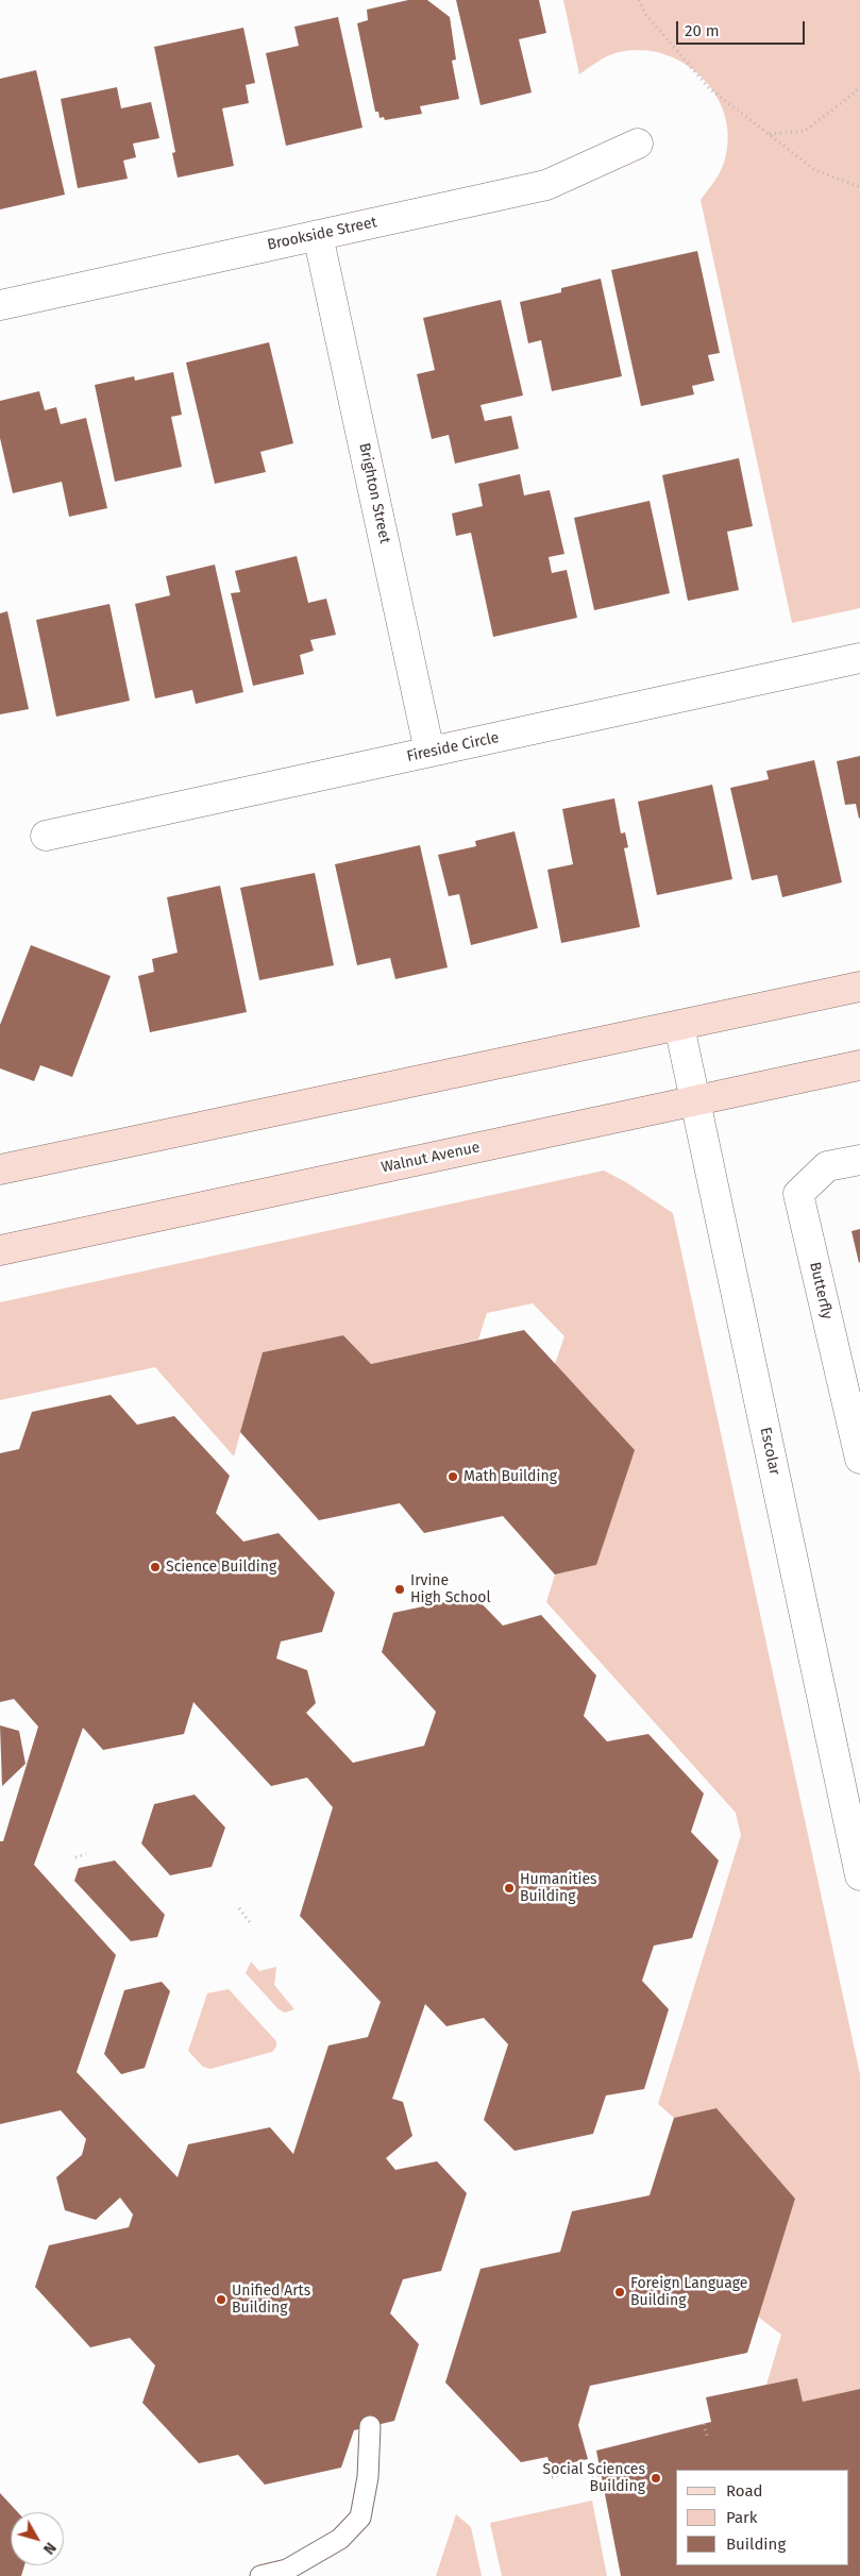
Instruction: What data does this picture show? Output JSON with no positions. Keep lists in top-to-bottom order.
{
  "streets": {
    "main road": ["Walnut Avenue"],
    "street": [
      "Brookside Street",
      "Brighton Street",
      "Fireside Circle",
      "Butterfly",
      "Escolar"
    ]
  },
  "crossings": [
    ["Brookside Street", "Brighton Street"],
    ["Brighton Street", "Fireside Circle"],
    ["Walnut Avenue", "Escolar"]
  ],
  "places": [
    "Math Building",
    "Science Building",
    "Irvine High School",
    "Humanities Building",
    "Foreign Language Building",
    "Unified Arts Building",
    "Social Sciences Building"
  ],
  "legend": ["Road", "Park", "Building"],
  "scale_bar": "20 m",
  "north": "bottom right"
}
